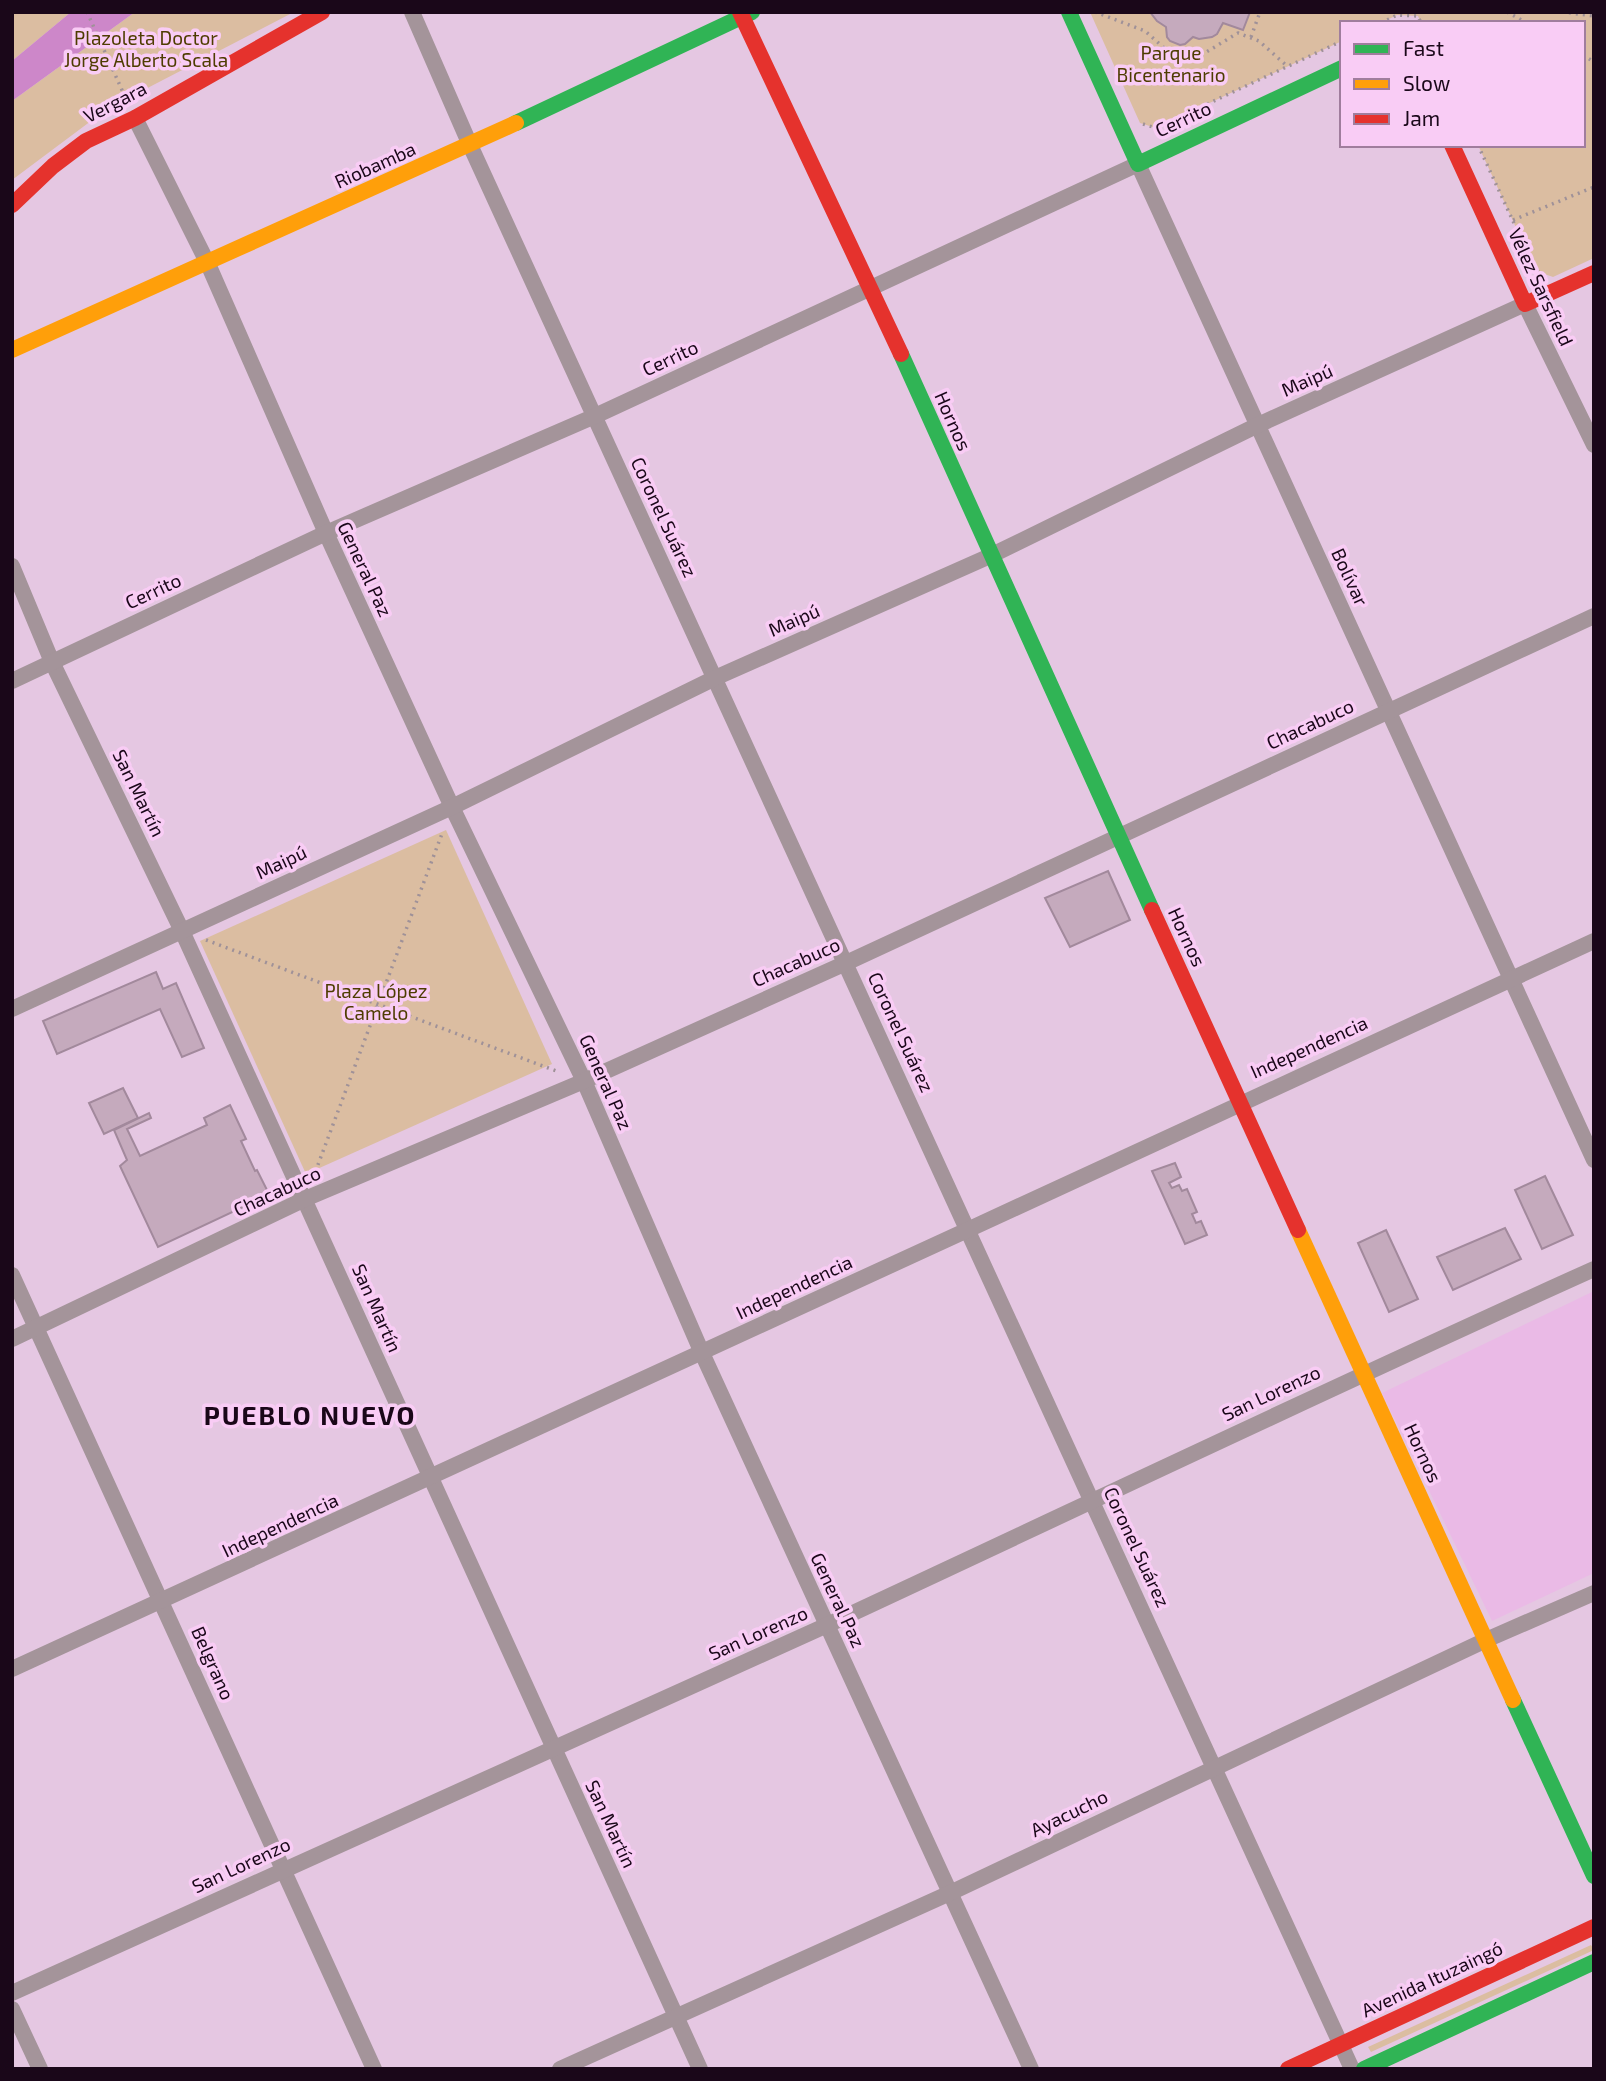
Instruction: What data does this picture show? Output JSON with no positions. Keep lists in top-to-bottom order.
{
  "streets": {
    "street": [
      "Vergara",
      "Cerrito",
      "Riobamba",
      "Vélez Sarsfield",
      "Maipú",
      "Hornos",
      "Coronel Suárez",
      "General Paz",
      "Bolívar",
      "Chacabuco",
      "San Martín",
      "Independencia",
      "San Lorenzo",
      "Belgrano",
      "Ayacucho",
      "Avenida Ituzaingó"
    ]
  },
  "crossings": [
    ["Vergara", "General Paz"],
    ["Cerrito", "Hornos"],
    ["Cerrito", "Coronel Suárez"],
    ["Cerrito", "General Paz"],
    ["Cerrito", "Bolívar"],
    ["Cerrito", "San Martín"],
    ["Riobamba", "Hornos"],
    ["Riobamba", "Coronel Suárez"],
    ["Riobamba", "General Paz"],
    ["Vélez Sarsfield", "Maipú"],
    ["Maipú", "Hornos"],
    ["Maipú", "Coronel Suárez"],
    ["Maipú", "General Paz"],
    ["Maipú", "Bolívar"],
    ["Maipú", "San Martín"],
    ["Hornos", "Chacabuco"],
    ["Hornos", "Independencia"],
    ["Hornos", "San Lorenzo"],
    ["Hornos", "Ayacucho"],
    ["Coronel Suárez", "Chacabuco"],
    ["Coronel Suárez", "Independencia"],
    ["Coronel Suárez", "San Lorenzo"],
    ["Coronel Suárez", "Ayacucho"],
    ["Coronel Suárez", "Avenida Ituzaingó"],
    ["General Paz", "Chacabuco"],
    ["General Paz", "Independencia"],
    ["General Paz", "San Lorenzo"],
    ["General Paz", "Ayacucho"],
    ["Bolívar", "Chacabuco"],
    ["Bolívar", "Independencia"],
    ["Chacabuco", "San Martín"],
    ["Chacabuco", "Belgrano"],
    ["San Martín", "Independencia"],
    ["San Martín", "San Lorenzo"],
    ["San Martín", "Ayacucho"],
    ["Independencia", "Belgrano"],
    ["San Lorenzo", "Belgrano"]
  ],
  "districts": ["PUEBLO NUEVO"],
  "parks": ["Plazoleta Doctor Jorge Alberto Scala", "Parque Bicentenario", "Plaza López Camelo"],
  "legend": ["Fast", "Slow", "Jam"]
}
